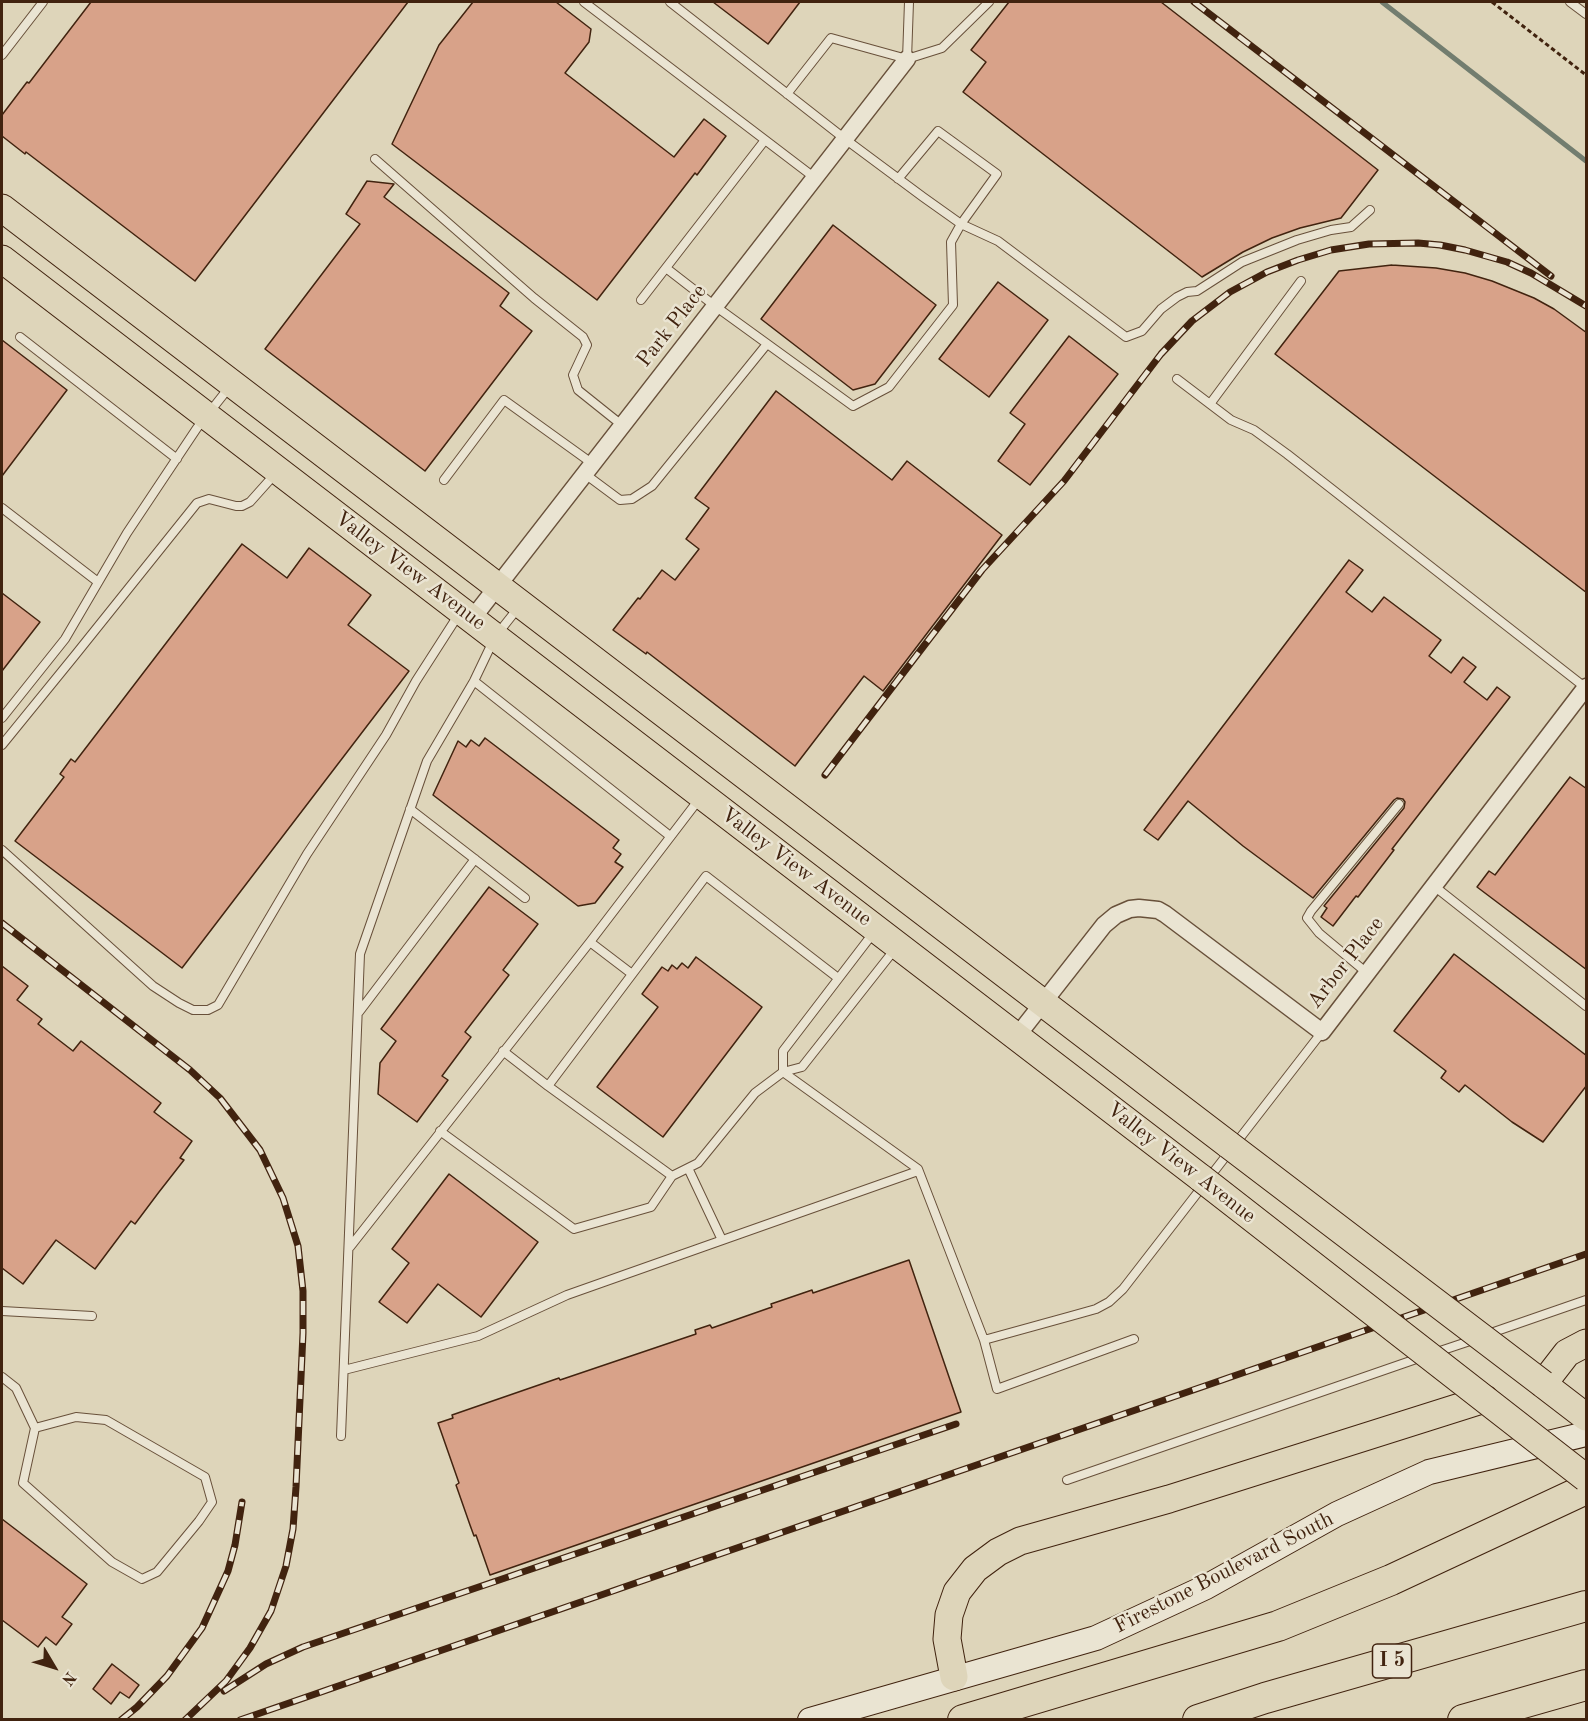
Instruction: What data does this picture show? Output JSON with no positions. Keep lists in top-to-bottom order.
{
  "streets": {
    "highway": ["I 5"],
    "main road": ["Valley View Avenue"],
    "street": ["Park Place", "Arbor Place", "Firestone Boulevard South"]
  },
  "crossings": [
    ["Park Place", "Valley View Avenue"],
    ["Valley View Avenue", "Arbor Place"]
  ],
  "north": "bottom right"
}
